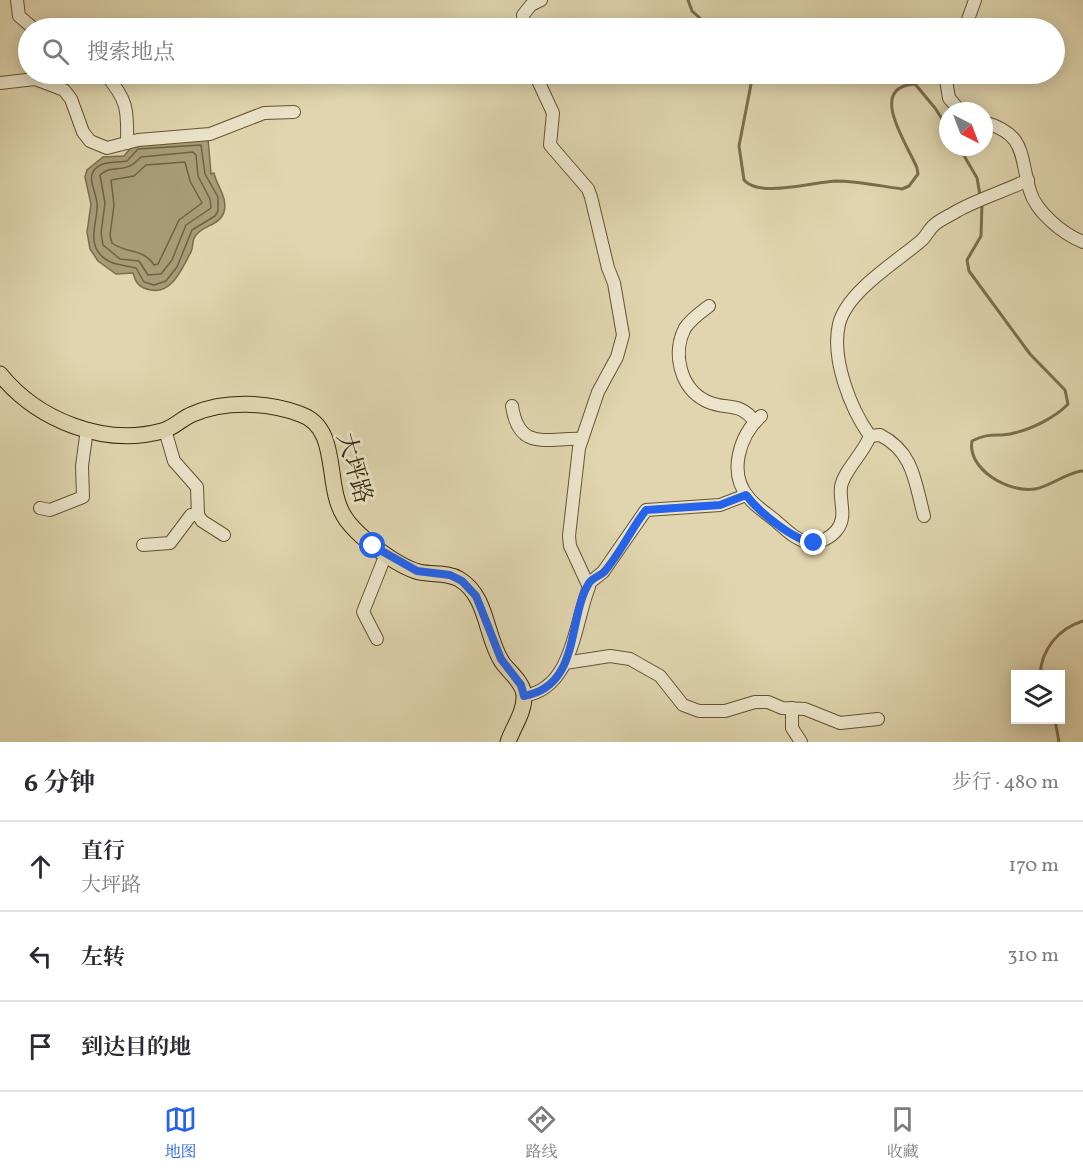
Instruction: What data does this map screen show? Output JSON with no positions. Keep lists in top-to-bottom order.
{
  "streets": {
    "main road": ["大坪路"]
  },
  "north": "bottom right",
  "page": {
    "search": "搜索地点",
    "heading": ["6 分钟", "步行 · 480 m"],
    "list": [
      ["直行", "大坪路", "170 m"],
      ["左转", "310 m"],
      "到达目的地"
    ],
    "nav": ["地图", "路线", "收藏"]
  }
}
